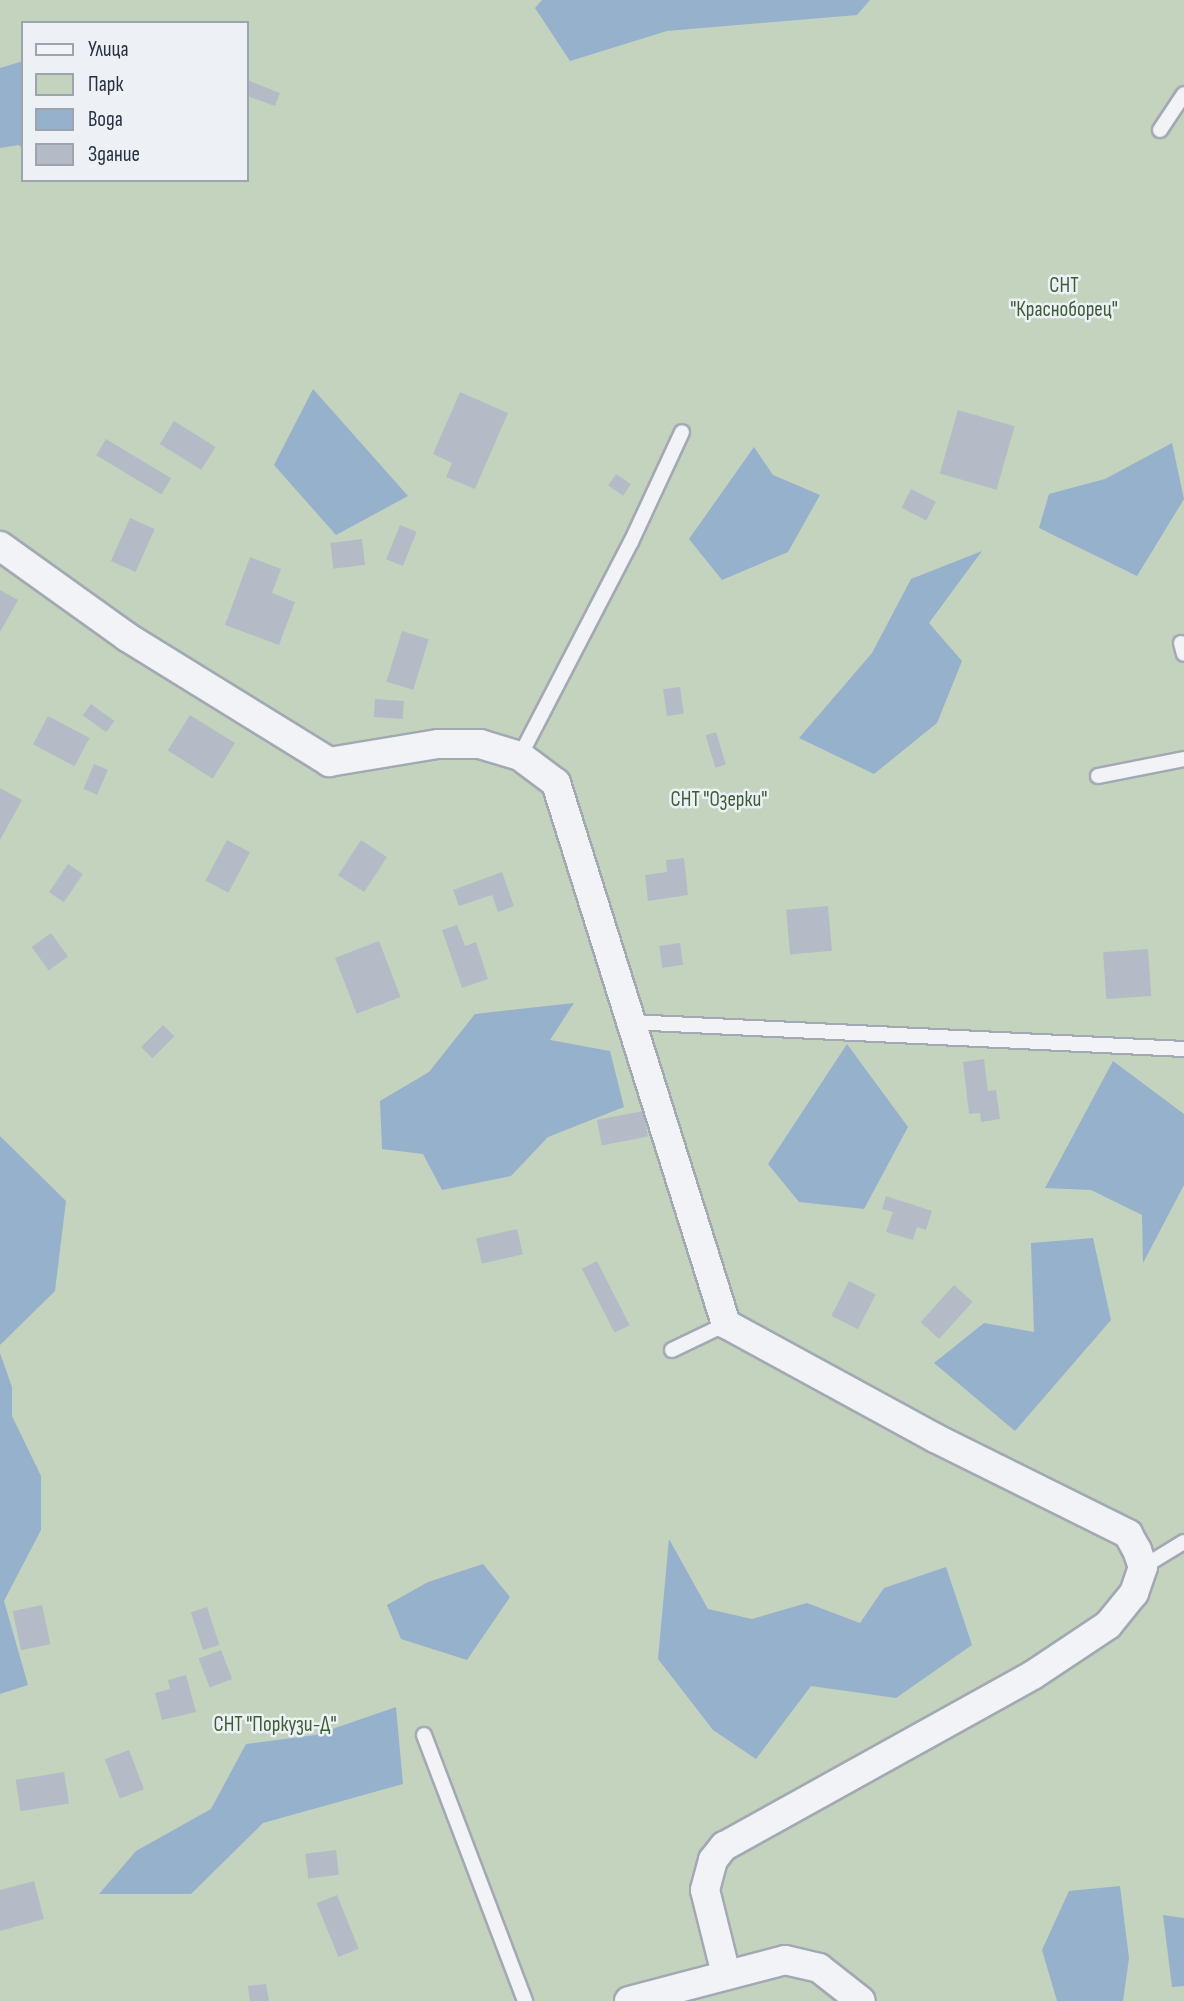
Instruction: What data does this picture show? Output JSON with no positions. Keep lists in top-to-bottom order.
{
  "parks": ["СНТ \"Красноборец\"", "СНТ \"Озерки\"", "СНТ \"Поркузи-Д\""],
  "legend": [
    "Улица",
    "Парк",
    "Вода",
    "Здание"
  ]
}
